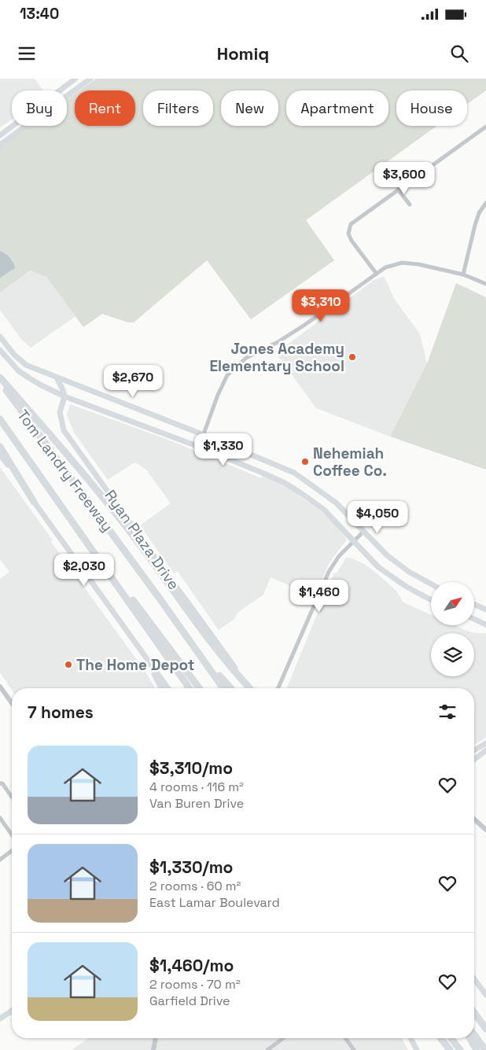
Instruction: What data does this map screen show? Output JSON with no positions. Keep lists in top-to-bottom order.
{
  "streets": {
    "highway": ["Tom Landry Freeway"],
    "main road": ["Ryan Plaza Drive"]
  },
  "places": ["Jones Academy Elementary School", "Nehemiah Coffee Co.", "The Home Depot"],
  "north": "top right",
  "page": {
    "status": "13:40",
    "header": "Homiq",
    "chip": [
      "Buy",
      "Rent",
      "Filters",
      "New",
      "Apartment",
      "House"
    ],
    "price": [
      "$3,600",
      "$3,310",
      "$2,670",
      "$1,330",
      "$4,050",
      "$2,030",
      "$1,460"
    ],
    "heading": "7 homes",
    "list": [
      {
        "name": "$3,310/mo",
        "note": "4 rooms · 116 m² · Van Buren Drive"
      },
      {
        "name": "$1,330/mo",
        "note": "2 rooms · 60 m² · East Lamar Boulevard"
      },
      {
        "name": "$1,460/mo",
        "note": "2 rooms · 70 m² · Garfield Drive"
      }
    ]
  }
}
